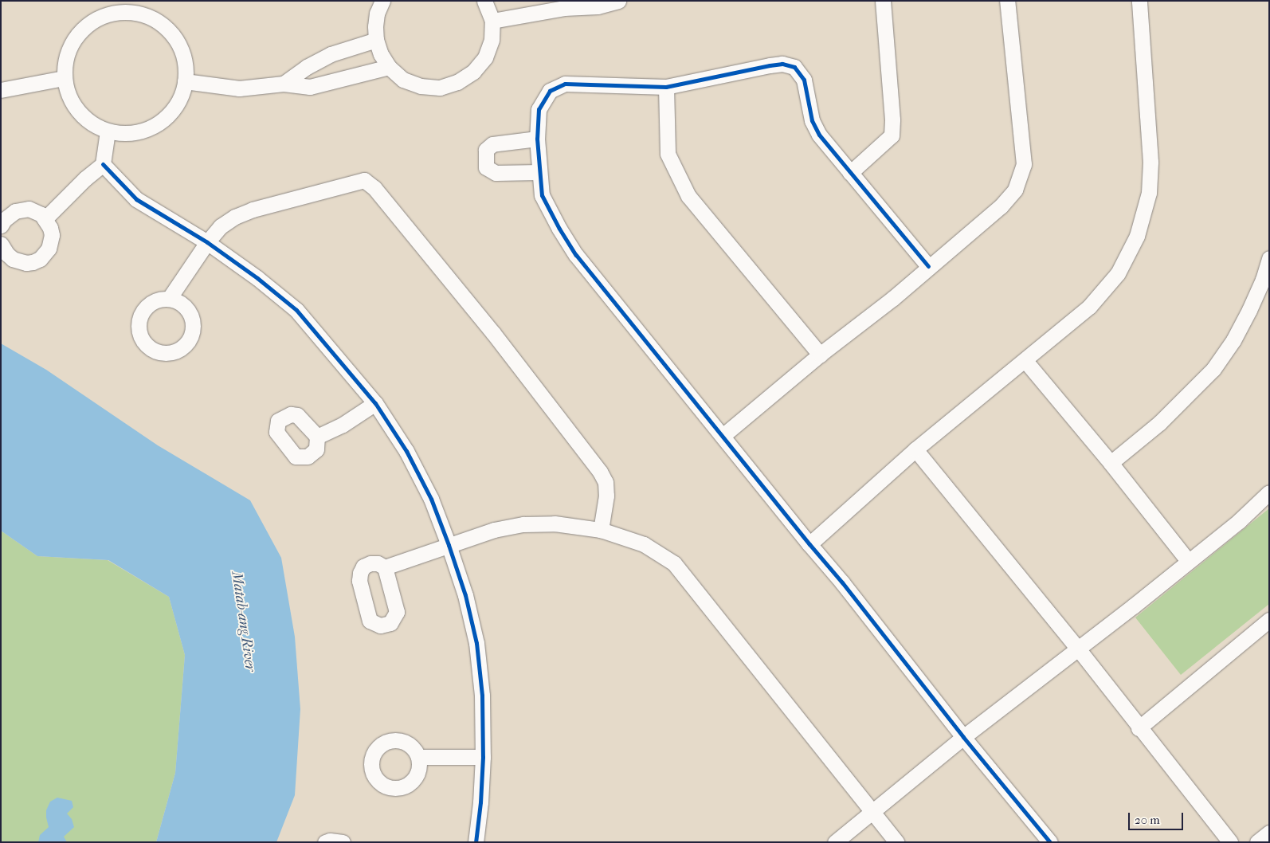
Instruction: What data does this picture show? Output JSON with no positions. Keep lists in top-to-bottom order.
{
  "water": ["Matab-ang River"],
  "scale_bar": "20 m"
}
